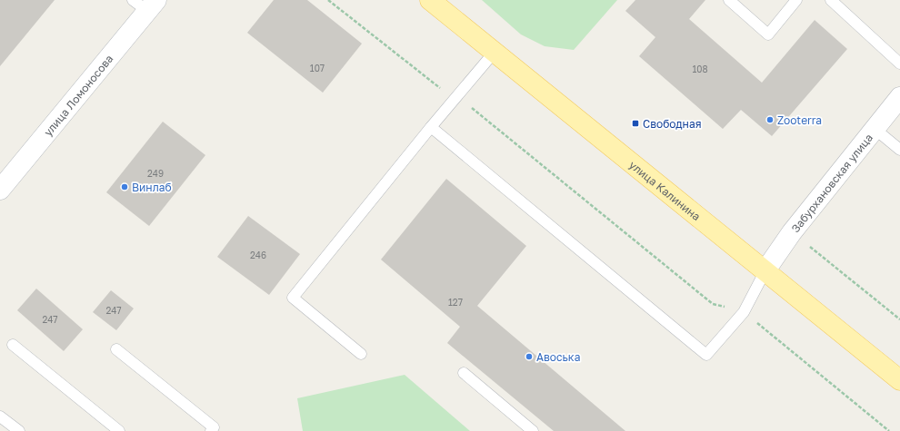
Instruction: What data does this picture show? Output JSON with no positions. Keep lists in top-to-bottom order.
{
  "streets": {
    "main road": ["улица Калинина"],
    "street": ["улица Ломоносова", "Забурхановская улица"]
  },
  "crossings": [
    ["Забурхановская улица", "улица Калинина"]
  ],
  "places": {
    "other": ["Zooterra", "Винлаб", "Авоська"],
    "transit": ["Свободная"]
  },
  "house_numbers": [
    "107",
    "108",
    "249",
    "246",
    "127",
    "247",
    "247"
  ]
}
